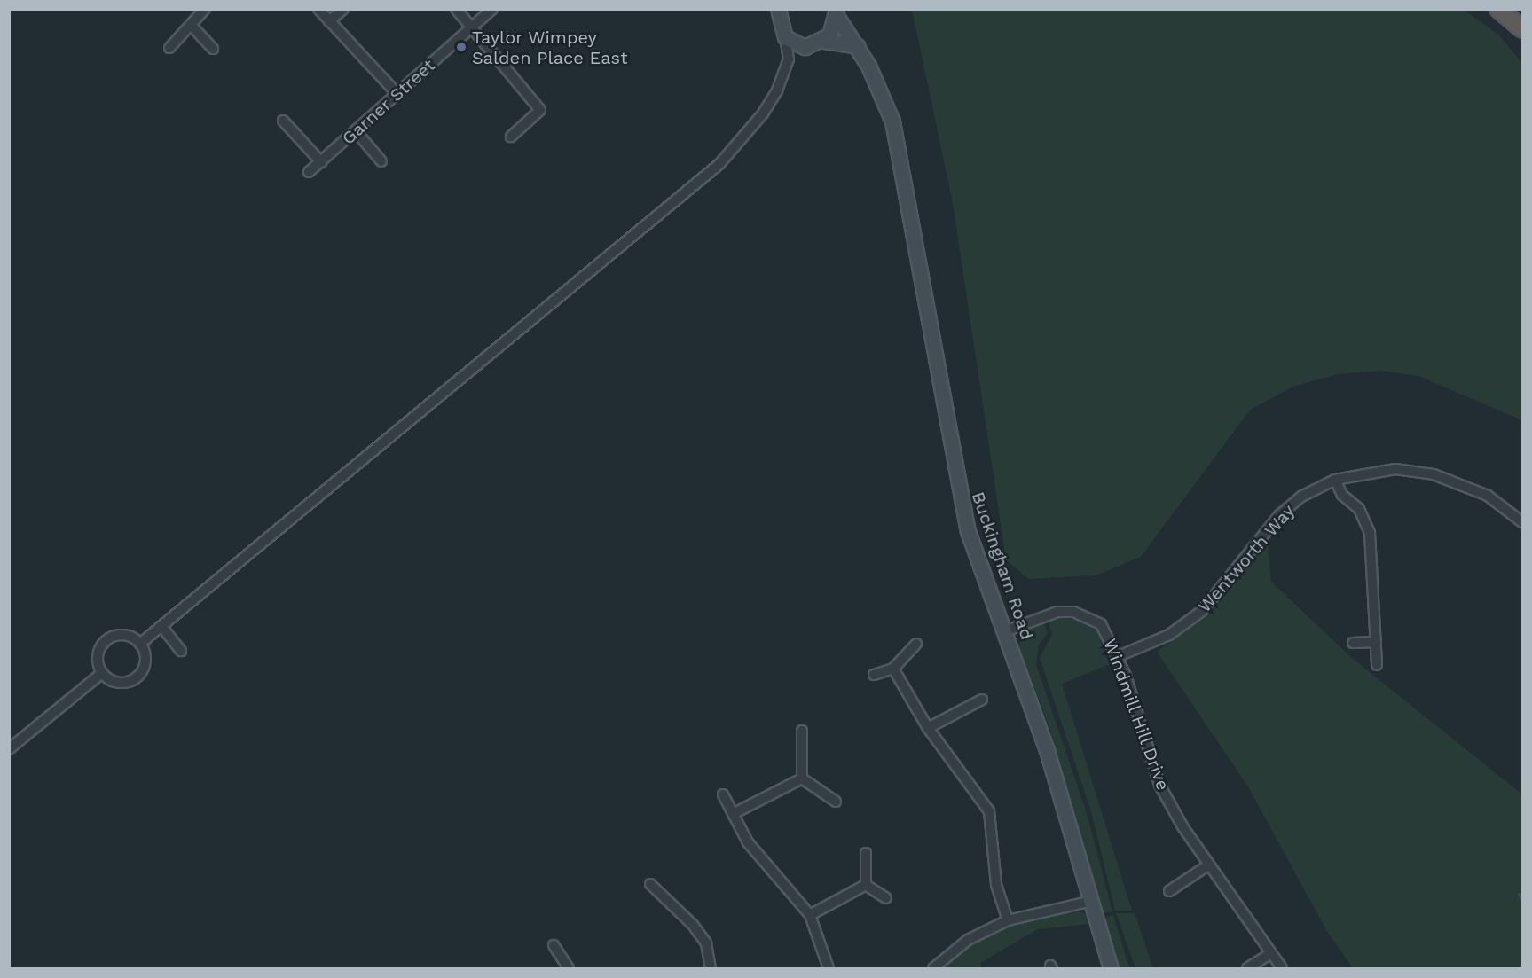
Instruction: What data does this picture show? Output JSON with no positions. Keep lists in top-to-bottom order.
{
  "streets": {
    "main road": ["Buckingham Road"],
    "street": ["Garner Street", "Wentworth Way", "Windmill Hill Drive"]
  },
  "crossings": [
    ["Wentworth Way", "Windmill Hill Drive"],
    ["Buckingham Road", "Windmill Hill Drive"]
  ],
  "places": ["Taylor Wimpey Salden Place East"]
}
